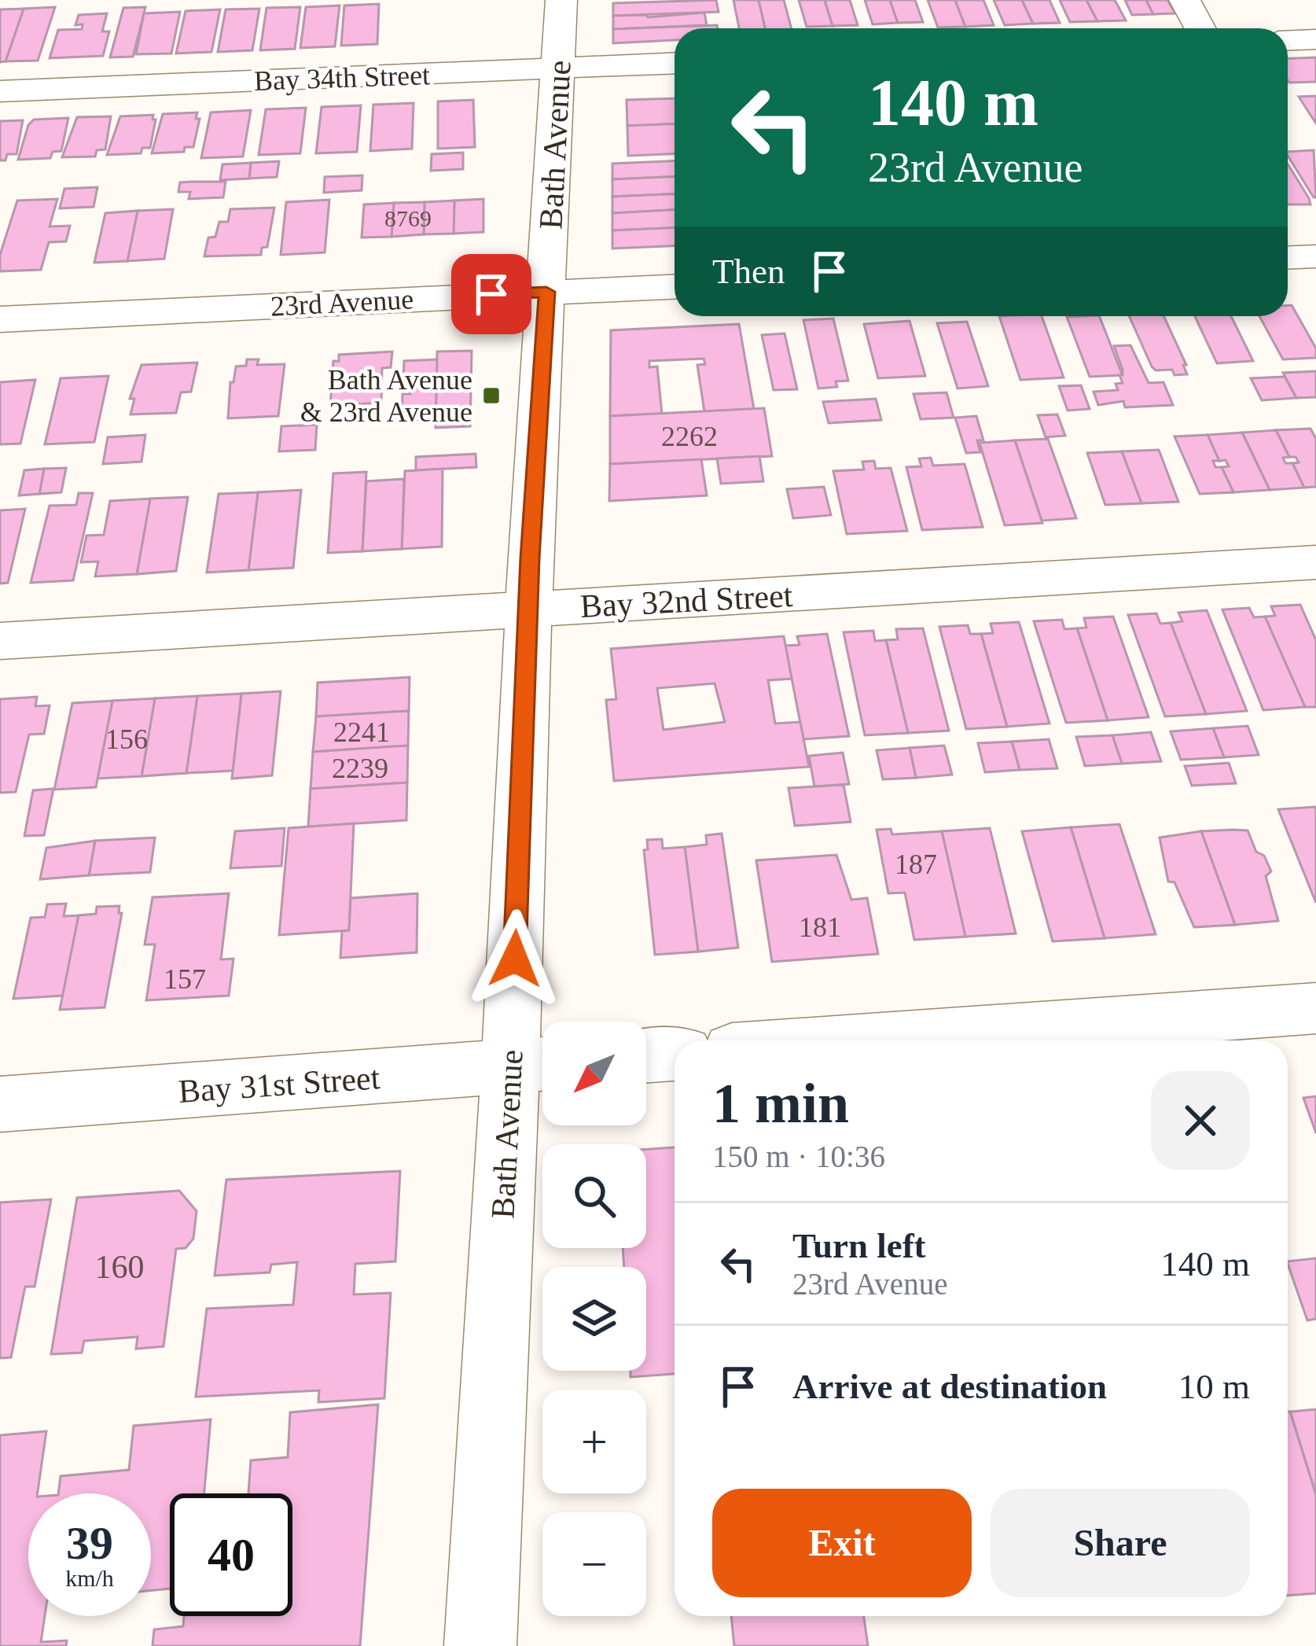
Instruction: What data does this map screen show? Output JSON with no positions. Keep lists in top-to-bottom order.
{
  "streets": {
    "street": [
      "Bay 34th Street",
      "Bath Avenue",
      "23rd Avenue",
      "Bay 32nd Street",
      "Bay 31st Street"
    ]
  },
  "crossings": [
    ["Bay 34th Street", "Bath Avenue"],
    ["Bath Avenue", "23rd Avenue"],
    ["Bath Avenue", "Bay 32nd Street"],
    ["Bath Avenue", "Bay 31st Street"]
  ],
  "places": {
    "transit": ["Bath Avenue & 23rd Avenue"]
  },
  "house_numbers": [
    "8769",
    "2262",
    "2241",
    "156",
    "2239",
    "187",
    "181",
    "157",
    "160"
  ],
  "north": "bottom left",
  "page": {
    "turn": ["140 m", "23rd Avenue"],
    "then": "Then",
    "map_buttons": ["+", "−"],
    "heading": ["1 min", "150 m · 10:36"],
    "list": [
      {
        "name": "Turn left",
        "note": "23rd Avenue",
        "value": "140 m"
      },
      {
        "name": "Arrive at destination",
        "value": "10 m"
      }
    ],
    "buttons": ["Exit", "Share"],
    "speed": "39 km/h",
    "limit": "40"
  }
}
